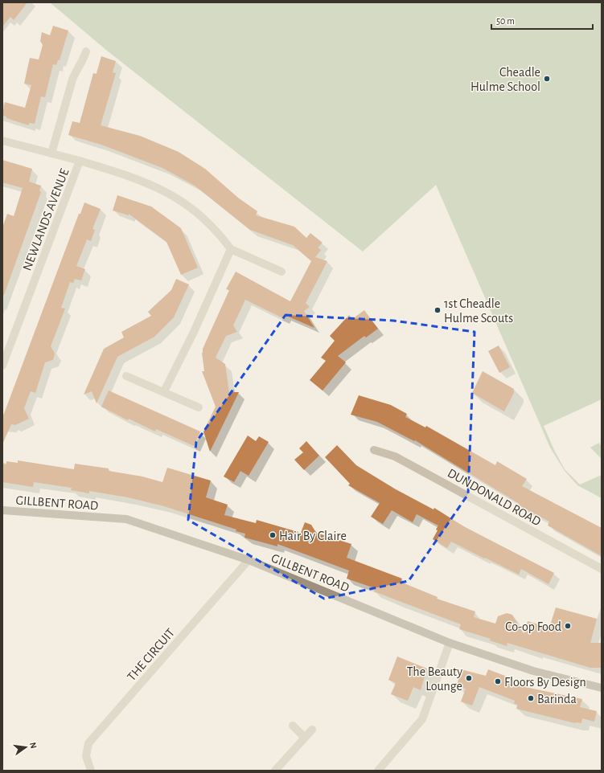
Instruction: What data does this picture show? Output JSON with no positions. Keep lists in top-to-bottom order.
{
  "streets": {
    "street": [
      "NEWLANDS AVENUE",
      "DUNDONALD ROAD",
      "GILLBENT ROAD",
      "THE CIRCUIT"
    ]
  },
  "crossings": [
    ["GILLBENT ROAD", "THE CIRCUIT"]
  ],
  "places": [
    "Cheadle Hulme School",
    "1st Cheadle Hulme Scouts",
    "Hair By Claire",
    "Co-op Food",
    "The Beauty Lounge",
    "Floors By Design",
    "Barinda"
  ],
  "scale_bar": "50 m",
  "north": "right"
}
